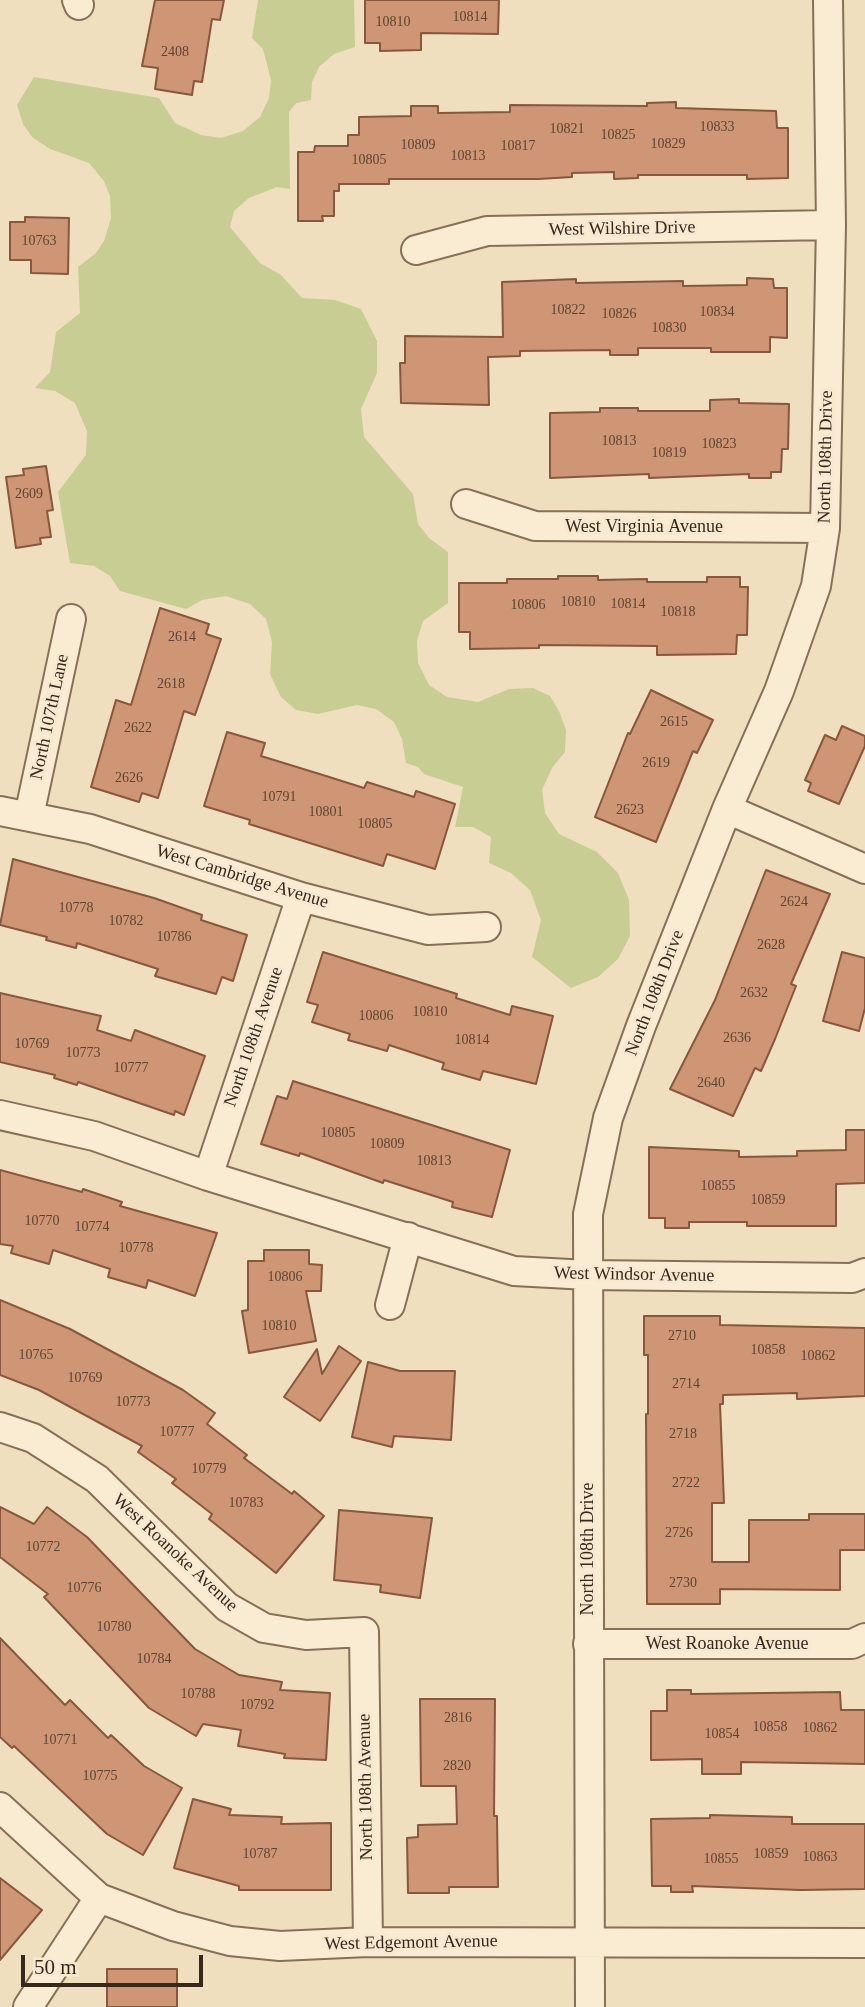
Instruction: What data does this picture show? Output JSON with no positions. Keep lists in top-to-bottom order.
{
  "streets": {
    "street": [
      "West Wilshire Drive",
      "North 108th Drive",
      "West Virginia Avenue",
      "North 107th Lane",
      "West Cambridge Avenue",
      "North 108th Avenue",
      "West Windsor Avenue",
      "West Roanoke Avenue",
      "West Edgemont Avenue"
    ]
  },
  "crossings": [
    ["West Wilshire Drive", "North 108th Drive"],
    ["North 108th Drive", "West Virginia Avenue"],
    ["North 108th Drive", "West Windsor Avenue"],
    ["North 108th Drive", "West Roanoke Avenue"],
    ["North 108th Drive", "West Edgemont Avenue"],
    ["North 107th Lane", "West Cambridge Avenue"],
    ["West Cambridge Avenue", "North 108th Avenue"],
    ["North 108th Avenue", "West Windsor Avenue"],
    ["North 108th Avenue", "West Roanoke Avenue"],
    ["North 108th Avenue", "West Edgemont Avenue"]
  ],
  "house_numbers": [
    "10814",
    "10810",
    "2408",
    "10833",
    "10821",
    "10825",
    "10829",
    "10809",
    "10817",
    "10813",
    "10805",
    "10763",
    "10822",
    "10834",
    "10826",
    "10830",
    "10813",
    "10823",
    "10819",
    "2609",
    "10810",
    "10814",
    "10806",
    "10818",
    "2614",
    "2618",
    "2615",
    "2622",
    "2619",
    "2626",
    "10791",
    "2623",
    "10801",
    "10805",
    "2624",
    "10778",
    "10782",
    "10786",
    "2628",
    "2632",
    "10810",
    "10806",
    "2636",
    "10814",
    "10769",
    "10773",
    "10777",
    "2640",
    "10805",
    "10809",
    "10813",
    "10855",
    "10859",
    "10770",
    "10774",
    "10778",
    "10806",
    "10810",
    "2710",
    "10858",
    "10765",
    "10862",
    "10769",
    "2714",
    "10773",
    "10777",
    "2718",
    "10779",
    "2722",
    "10783",
    "2726",
    "10772",
    "2730",
    "10776",
    "10780",
    "10784",
    "10788",
    "10792",
    "2816",
    "10858",
    "10862",
    "10854",
    "10771",
    "2820",
    "10775",
    "10787",
    "10859",
    "10863",
    "10855"
  ],
  "scale_bar": "50 m"
}
